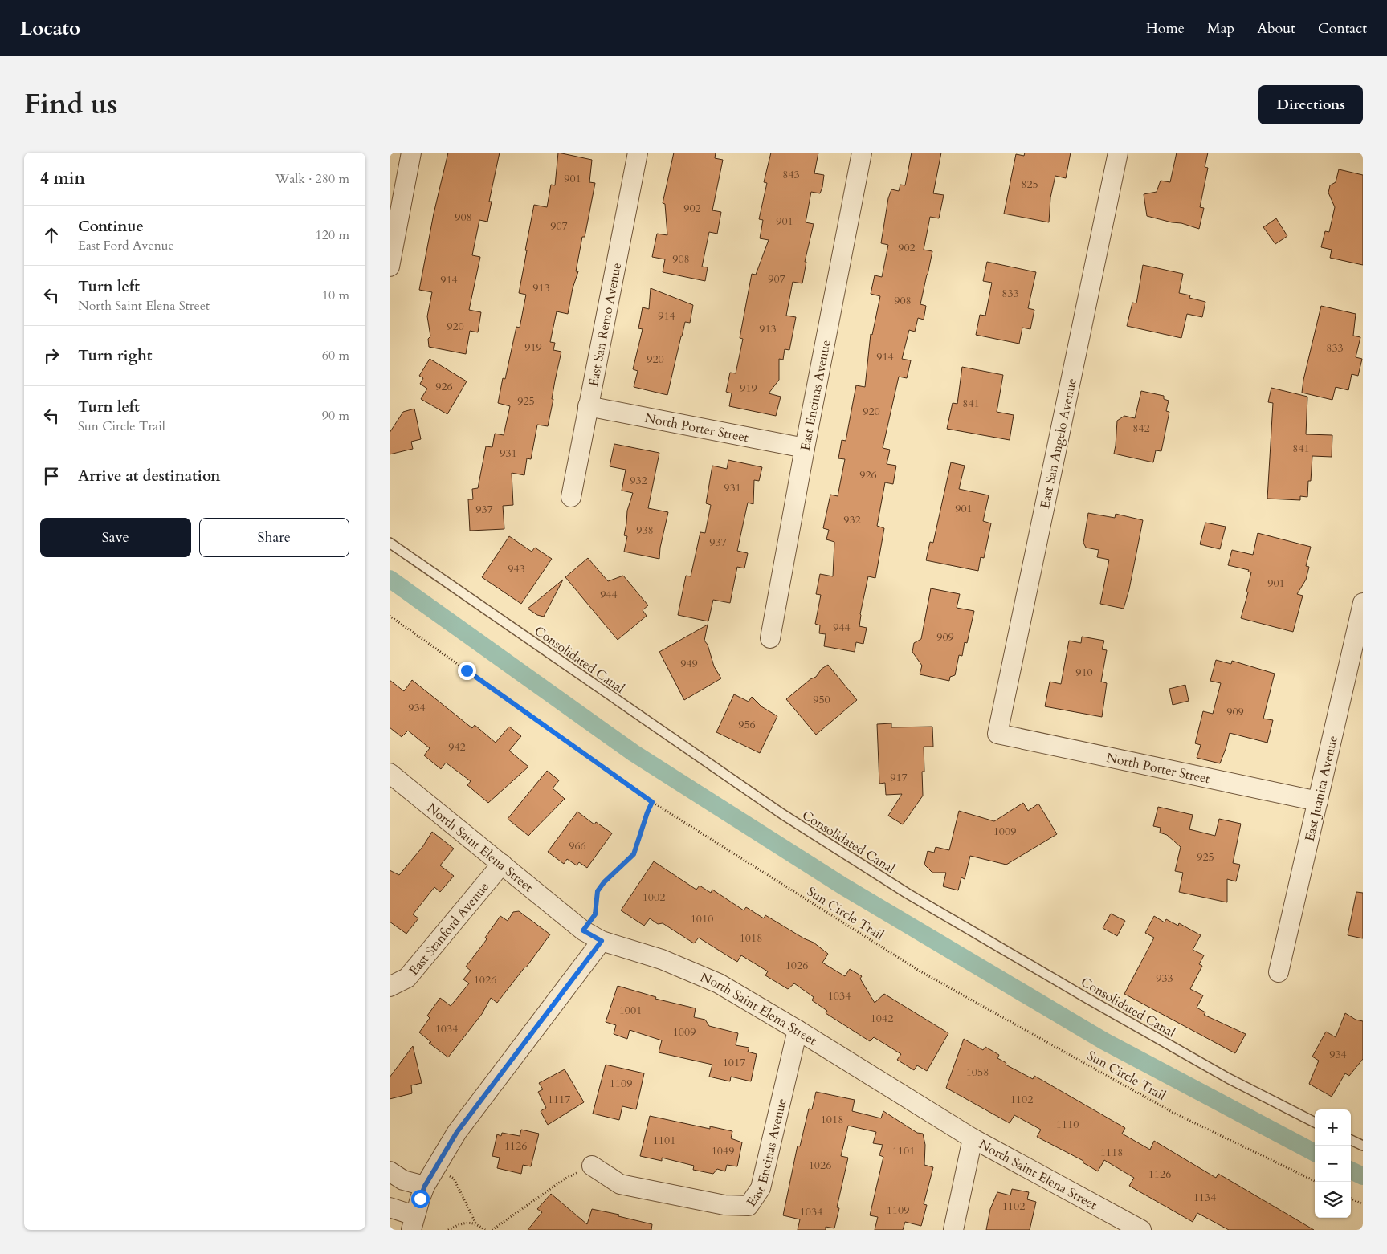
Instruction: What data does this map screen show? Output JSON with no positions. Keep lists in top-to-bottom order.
{
  "streets": {
    "street": [
      "East San Remo Avenue",
      "East Encinas Avenue",
      "North Porter Street",
      "East San Angelo Avenue",
      "East Juanita Avenue",
      "North Saint Elena Street",
      "East Stanford Avenue"
    ],
    "lane": ["Consolidated Canal"],
    "path": ["Sun Circle Trail"]
  },
  "crossings": [
    ["East San Remo Avenue", "North Porter Street"],
    ["East Encinas Avenue", "North Porter Street"],
    ["East Encinas Avenue", "North Saint Elena Street"],
    ["North Porter Street", "East San Angelo Avenue"],
    ["North Porter Street", "East Juanita Avenue"],
    ["North Saint Elena Street", "East Stanford Avenue"]
  ],
  "house_numbers": [
    "843",
    "901",
    "825",
    "902",
    "908",
    "901",
    "907",
    "902",
    "908",
    "907",
    "914",
    "913",
    "833",
    "908",
    "914",
    "920",
    "913",
    "919",
    "833",
    "914",
    "920",
    "926",
    "919",
    "925",
    "841",
    "920",
    "842",
    "841",
    "931",
    "926",
    "932",
    "931",
    "901",
    "937",
    "932",
    "938",
    "937",
    "943",
    "901",
    "944",
    "944",
    "909",
    "949",
    "910",
    "950",
    "934",
    "909",
    "956",
    "942",
    "917",
    "1009",
    "966",
    "925",
    "1002",
    "1010",
    "1018",
    "1026",
    "933",
    "1026",
    "1034",
    "1001",
    "1042",
    "1034",
    "1009",
    "934",
    "1017",
    "1058",
    "1109",
    "1117",
    "1102",
    "1018",
    "1110",
    "1101",
    "1126",
    "1049",
    "1101",
    "1118",
    "1026",
    "1126",
    "1134",
    "1102",
    "1109",
    "1034"
  ],
  "page": {
    "header": "Locato",
    "nav": [
      "Home",
      "Map",
      "About",
      "Contact"
    ],
    "title": "Find us",
    "buttons": [
      "Directions",
      ["Save", "Share"]
    ],
    "heading": ["4 min", "Walk · 280 m"],
    "list": [
      ["Continue", "East Ford Avenue", "120 m"],
      ["Turn left", "North Saint Elena Street", "10 m"],
      ["Turn right", "60 m"],
      ["Turn left", "Sun Circle Trail", "90 m"],
      "Arrive at destination"
    ],
    "map_buttons": ["+", "−"]
  }
}
